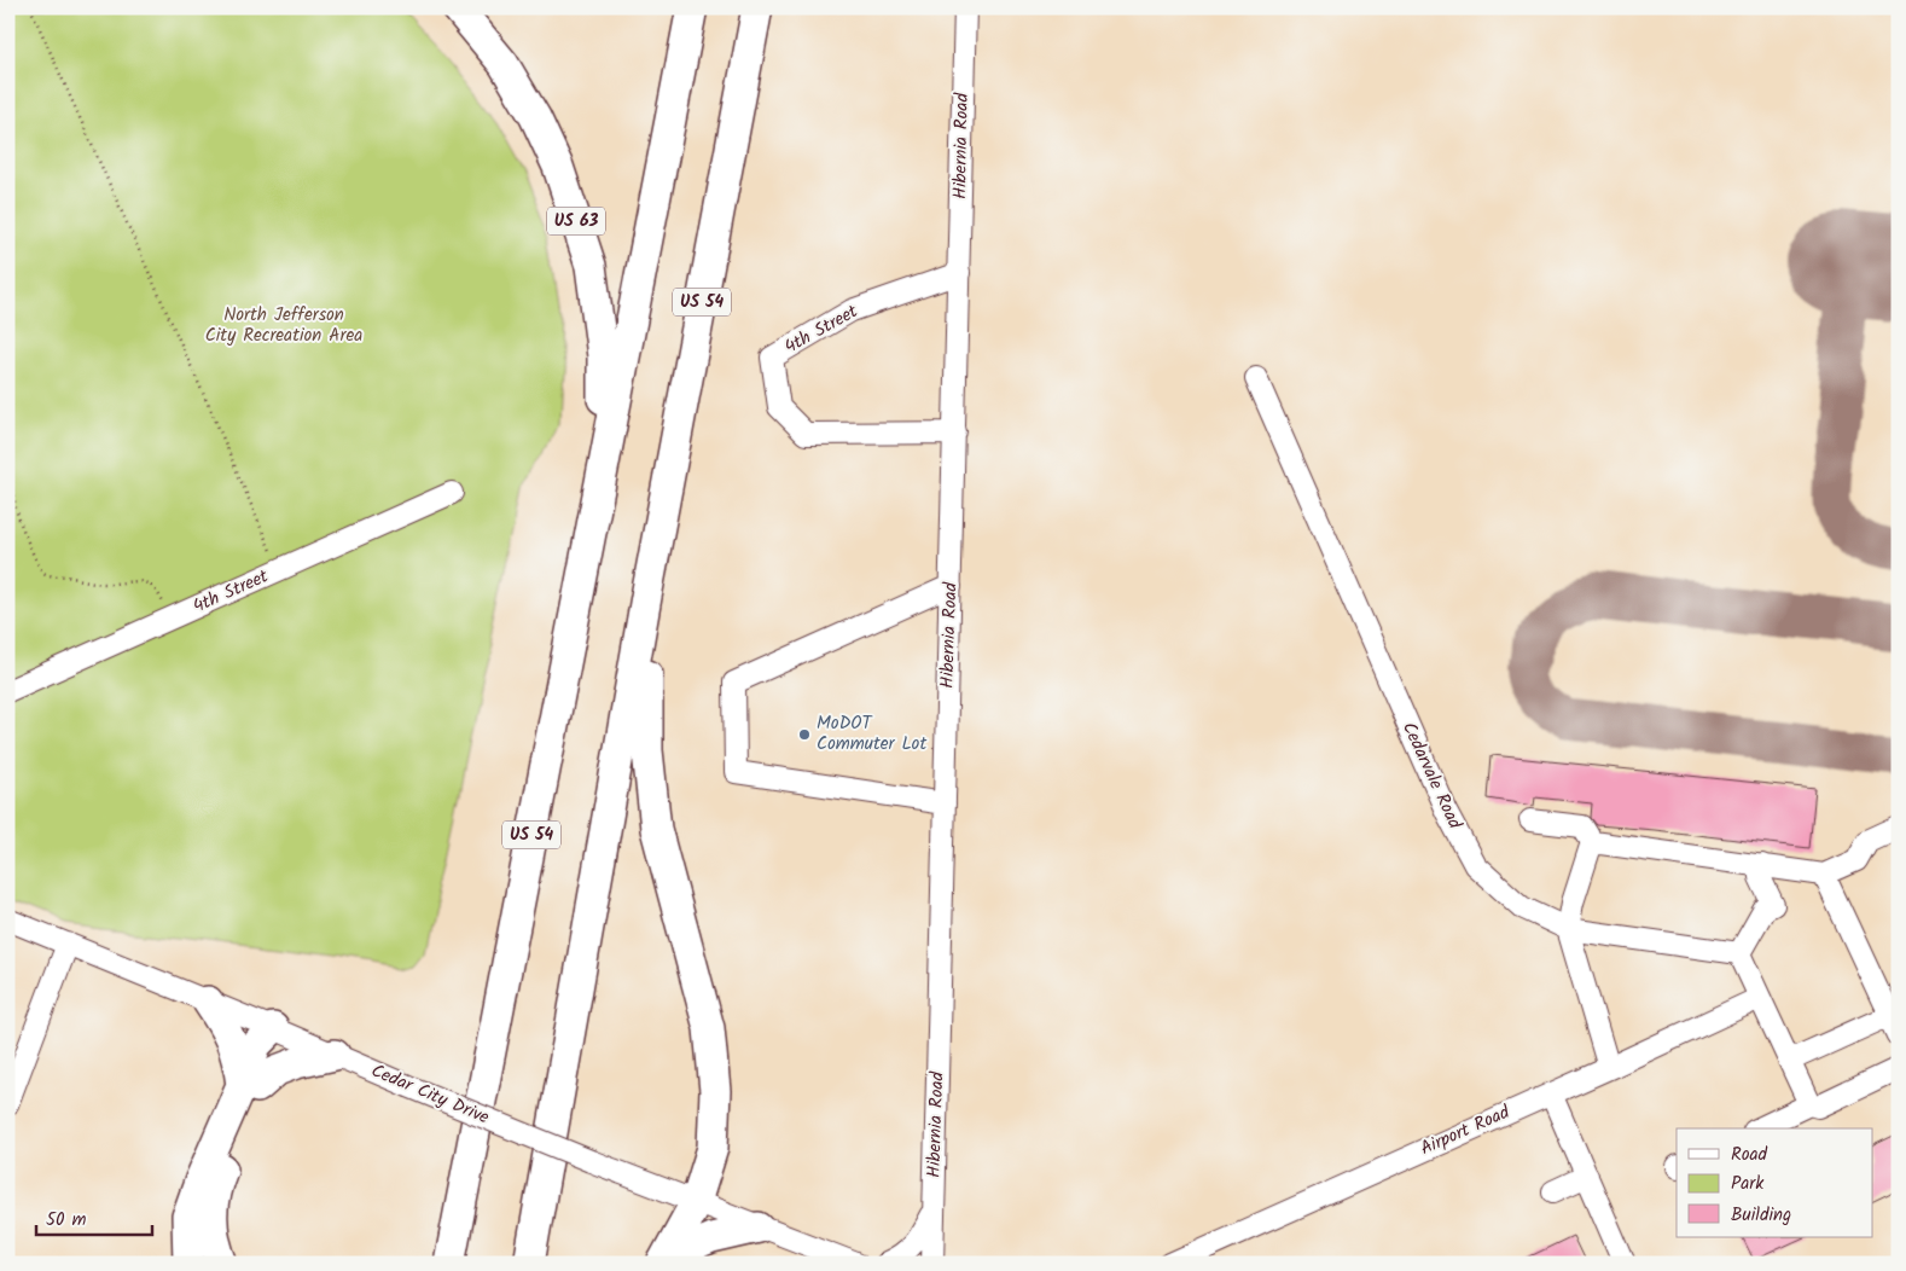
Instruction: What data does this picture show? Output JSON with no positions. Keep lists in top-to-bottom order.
{
  "streets": {
    "highway": ["US 63", "US 54"],
    "street": [
      "Hibernia Road",
      "4th Street",
      "Cedarvale Road",
      "Cedar City Drive",
      "Airport Road"
    ]
  },
  "crossings": [
    ["Hibernia Road", "4th Street"],
    ["US 63", "US 54"]
  ],
  "parks": ["North Jefferson City Recreation Area"],
  "places": ["MoDOT Commuter Lot"],
  "legend": ["Road", "Park", "Building"],
  "scale_bar": "50 m"
}
